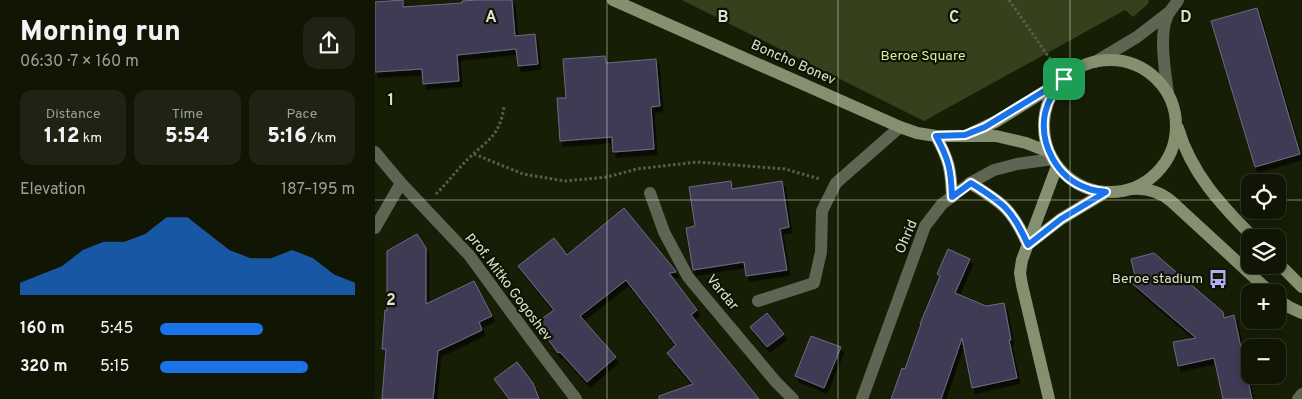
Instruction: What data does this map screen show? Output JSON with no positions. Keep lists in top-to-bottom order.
{
  "streets": {
    "street": [
      "Boncho Bonev",
      "Ohrid",
      "prof. Mitko Gogoshev",
      "Vardar"
    ]
  },
  "crossings": [
    ["Boncho Bonev", "Ohrid"]
  ],
  "parks": ["Beroe Square"],
  "places": {
    "bus stop": ["Beroe stadium"]
  },
  "page": {
    "heading": ["Morning run", "06:30 · 7 × 160 m"],
    "stats": [
      ["Distance", "1.12 km"],
      ["Time", "5:54"],
      ["Pace", "5:16 /km"]
    ],
    "chart": ["Elevation", "187–195 m"],
    "map_buttons": ["+", "−"],
    "list": [
      {
        "name": "160 m",
        "note": "5:45"
      },
      {
        "name": "320 m",
        "note": "5:15"
      }
    ]
  },
  "grid": {
    "columns": [
      "A",
      "B",
      "C",
      "D"
    ],
    "rows": ["1", "2"]
  }
}
